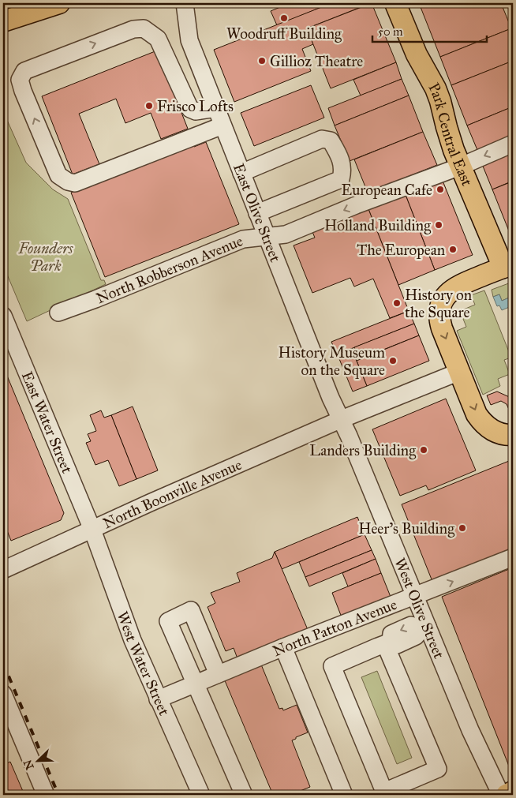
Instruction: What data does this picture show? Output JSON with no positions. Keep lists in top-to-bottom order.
{
  "streets": {
    "main road": ["Park Central East"],
    "street": [
      "East Olive Street",
      "North Robberson Avenue",
      "East Water Street",
      "North Boonville Avenue",
      "West Olive Street",
      "North Patton Avenue",
      "West Water Street"
    ]
  },
  "crossings": [
    ["Park Central East", "North Robberson Avenue"],
    ["East Olive Street", "North Robberson Avenue"],
    ["East Olive Street", "North Boonville Avenue"],
    ["East Olive Street", "West Olive Street"],
    ["East Water Street", "North Boonville Avenue"],
    ["East Water Street", "West Water Street"],
    ["North Boonville Avenue", "West Olive Street"],
    ["North Boonville Avenue", "West Water Street"],
    ["West Olive Street", "North Patton Avenue"],
    ["North Patton Avenue", "West Water Street"]
  ],
  "one_way": ["North Robberson Avenue"],
  "parks": ["Founders Park"],
  "places": [
    "Woodruff Building",
    "Gillioz Theatre",
    "Frisco Lofts",
    "European Cafe",
    "Holland Building",
    "The European",
    "History on the Square",
    "History Museum on the Square",
    "Landers Building",
    "Heer's Building"
  ],
  "scale_bar": "50 m",
  "north": "bottom left"
}
